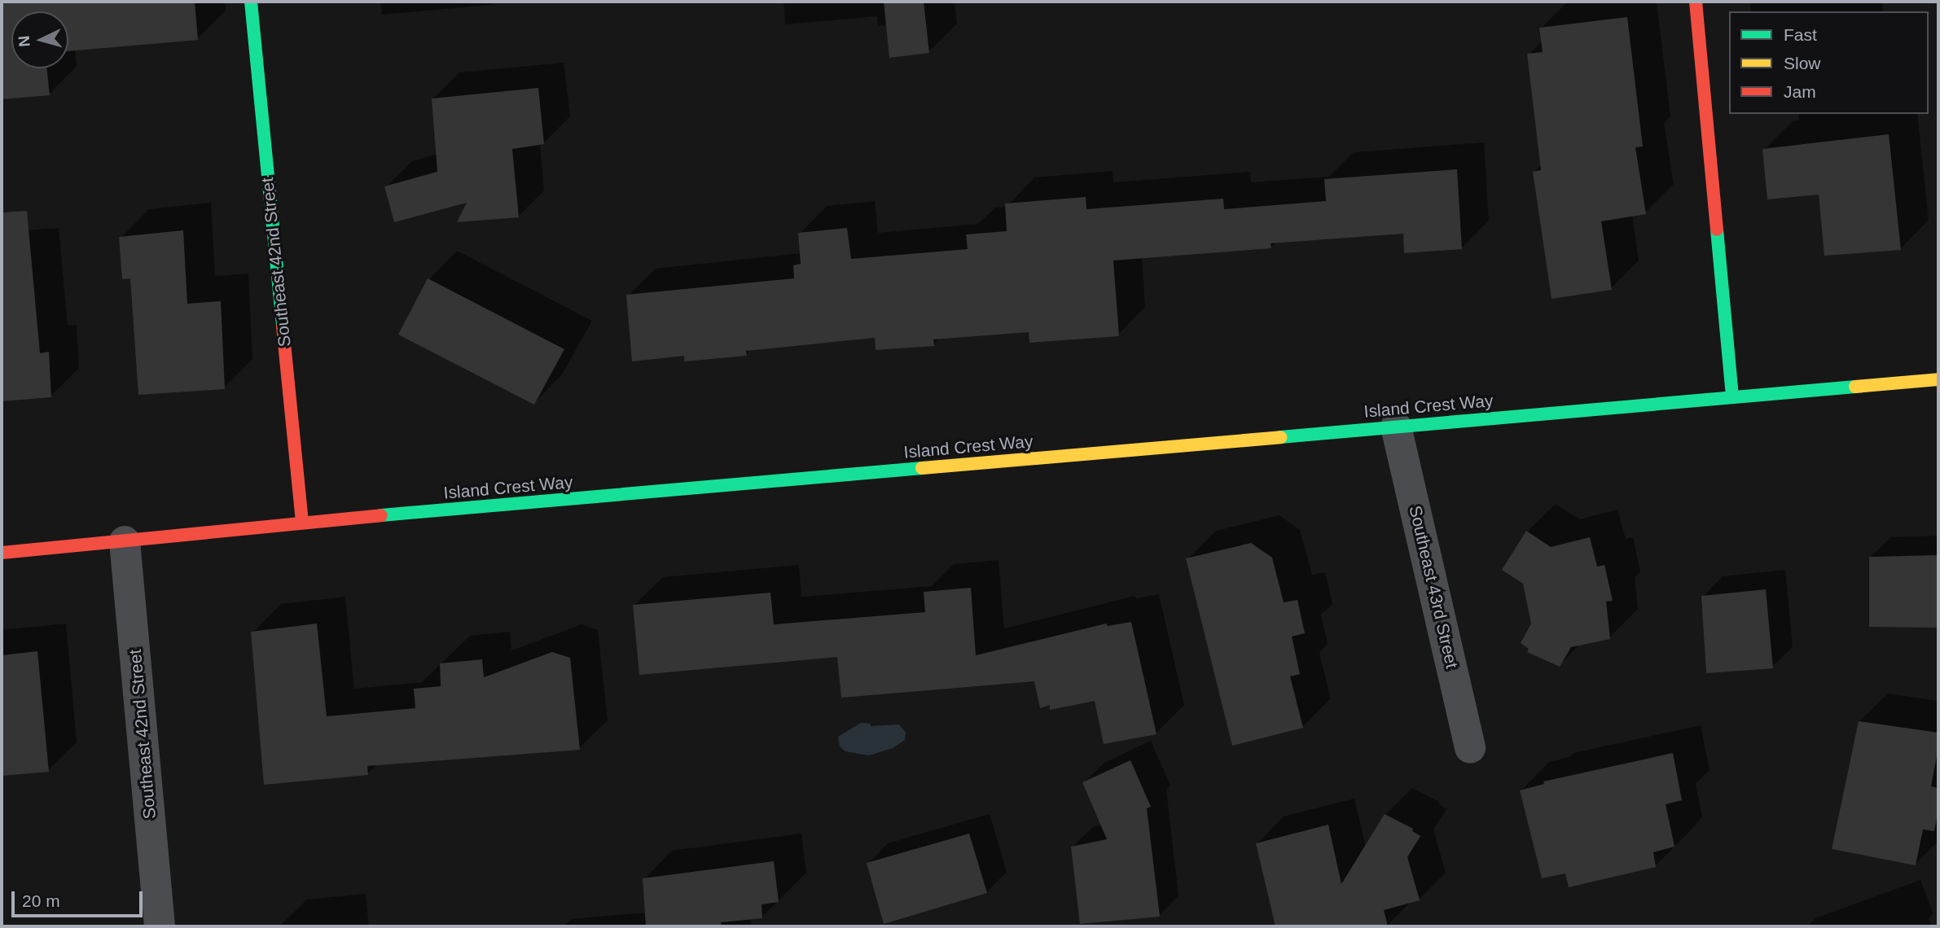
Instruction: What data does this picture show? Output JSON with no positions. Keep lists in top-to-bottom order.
{
  "streets": {
    "main road": ["Southeast 42nd Street", "Island Crest Way"],
    "street": ["Southeast 43rd Street"]
  },
  "crossings": [
    ["Southeast 42nd Street", "Island Crest Way"],
    ["Island Crest Way", "Southeast 43rd Street"]
  ],
  "legend": ["Fast", "Slow", "Jam"],
  "scale_bar": "20 m",
  "north": "left"
}
